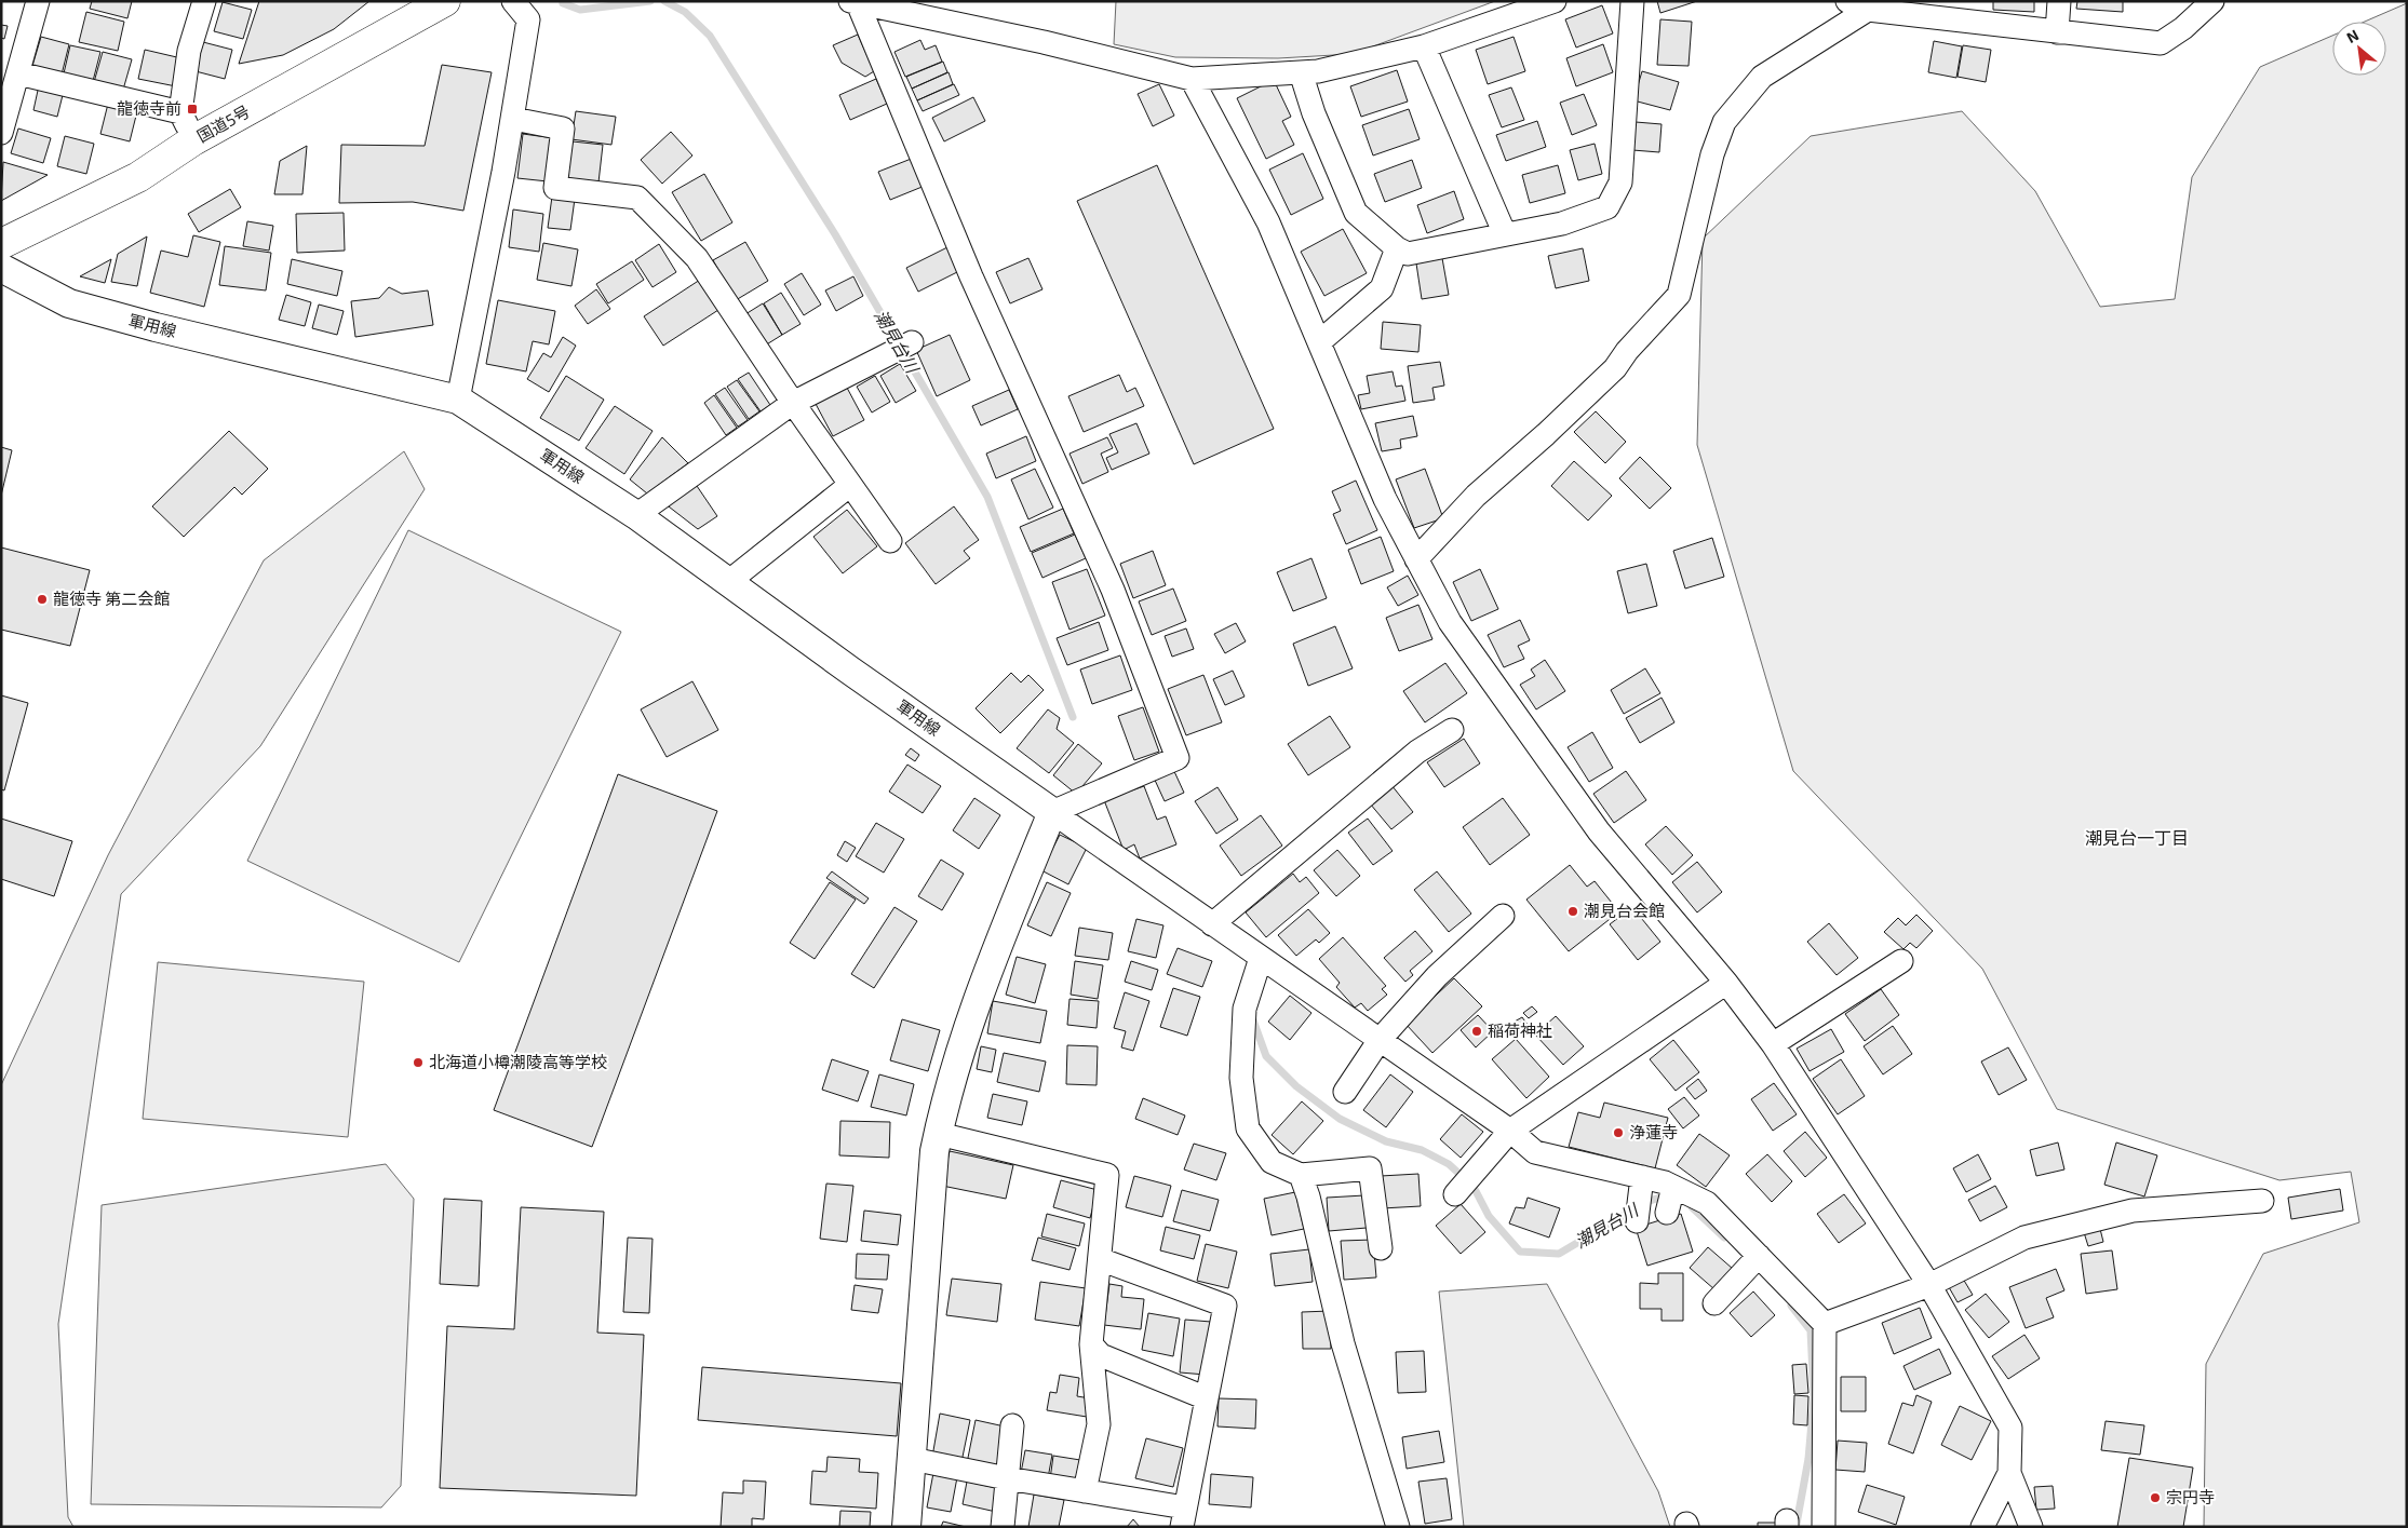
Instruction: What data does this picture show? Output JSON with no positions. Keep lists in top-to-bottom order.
{
  "streets": {
    "highway": ["国道5号"],
    "street": ["軍用線"]
  },
  "districts": ["潮見台一丁目"],
  "water": ["潮見台川"],
  "places": {
    "transit": ["龍徳寺前"],
    "other": [
      "龍徳寺 第二会館",
      "潮見台会館",
      "稲荷神社",
      "北海道小樽潮陵高等学校",
      "浄蓮寺",
      "宗円寺"
    ]
  },
  "north": "top left"
}
